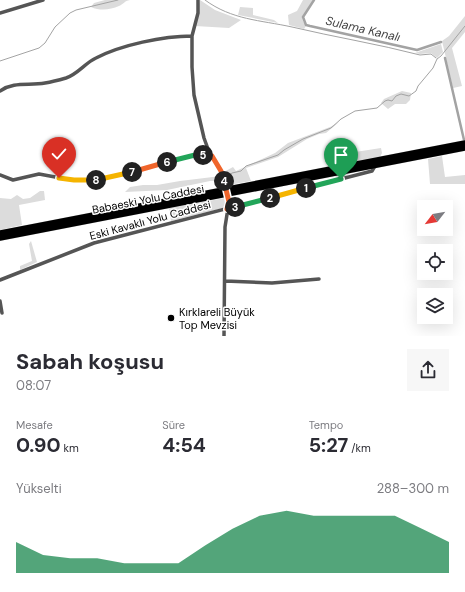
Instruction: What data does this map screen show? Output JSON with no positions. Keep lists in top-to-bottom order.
{
  "streets": {
    "highway": ["Babaeski Yolu Caddesi"],
    "street": ["Eski Kavaklı Yolu Caddesi"]
  },
  "crossings": [
    ["Babaeski Yolu Caddesi", "Eski Kavaklı Yolu Caddesi"]
  ],
  "water": ["Sulama Kanalı"],
  "places": ["Kırklareli Büyük Top Mevzisi"],
  "north": "bottom left",
  "page": {
    "pins": [
      "5",
      "6",
      "7",
      "8",
      "4",
      "1",
      "2",
      "3"
    ],
    "heading": ["Sabah koşusu", "08:07"],
    "stats": [
      ["Mesafe", "0.90 km"],
      ["Süre", "4:54"],
      ["Tempo", "5:27 /km"]
    ],
    "chart": ["Yükselti", "288–300 m"]
  }
}
